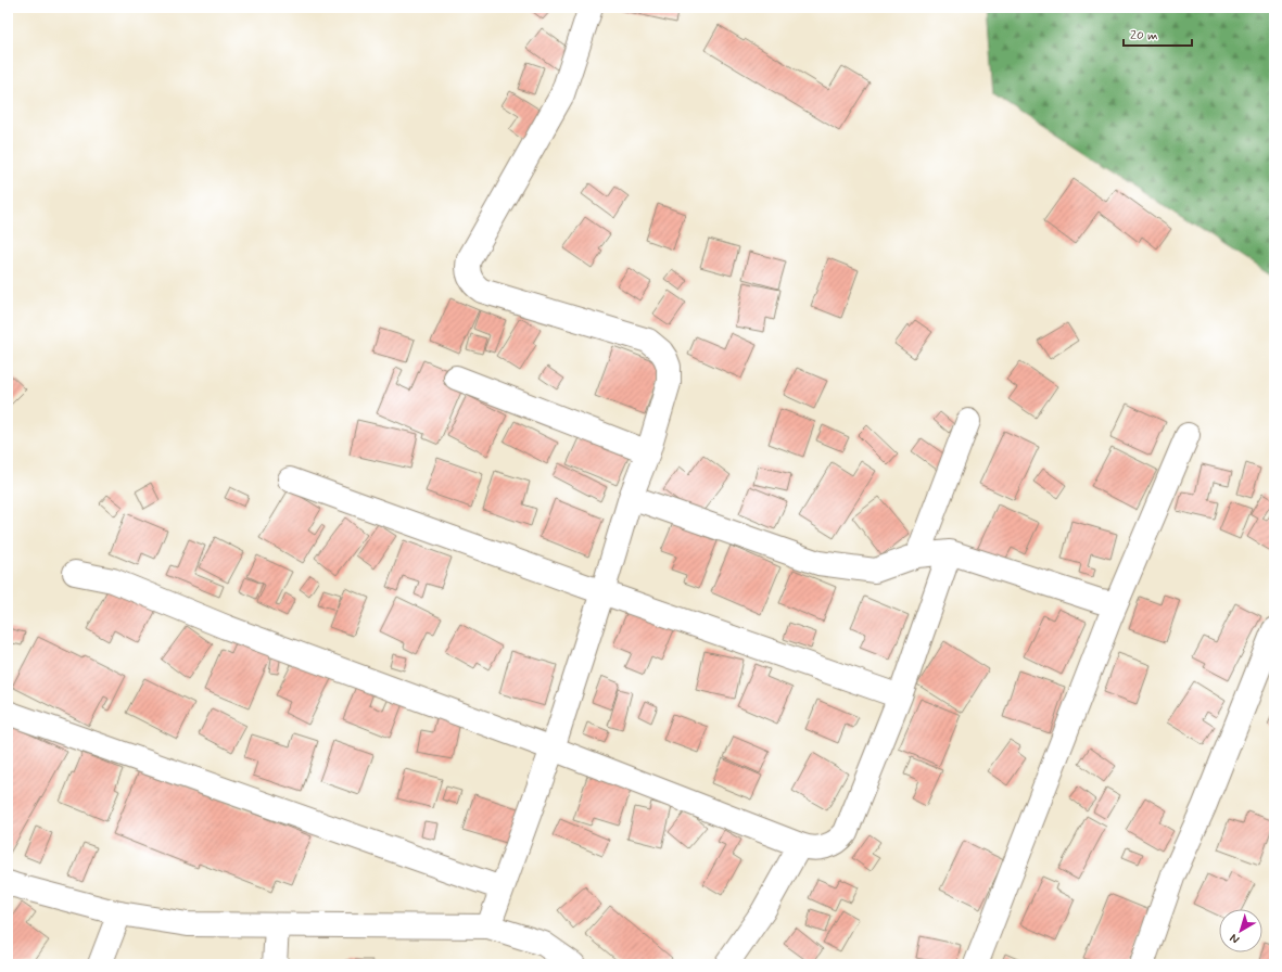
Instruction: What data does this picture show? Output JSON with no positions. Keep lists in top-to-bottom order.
{
  "scale_bar": "20 m",
  "north": "bottom left"
}
